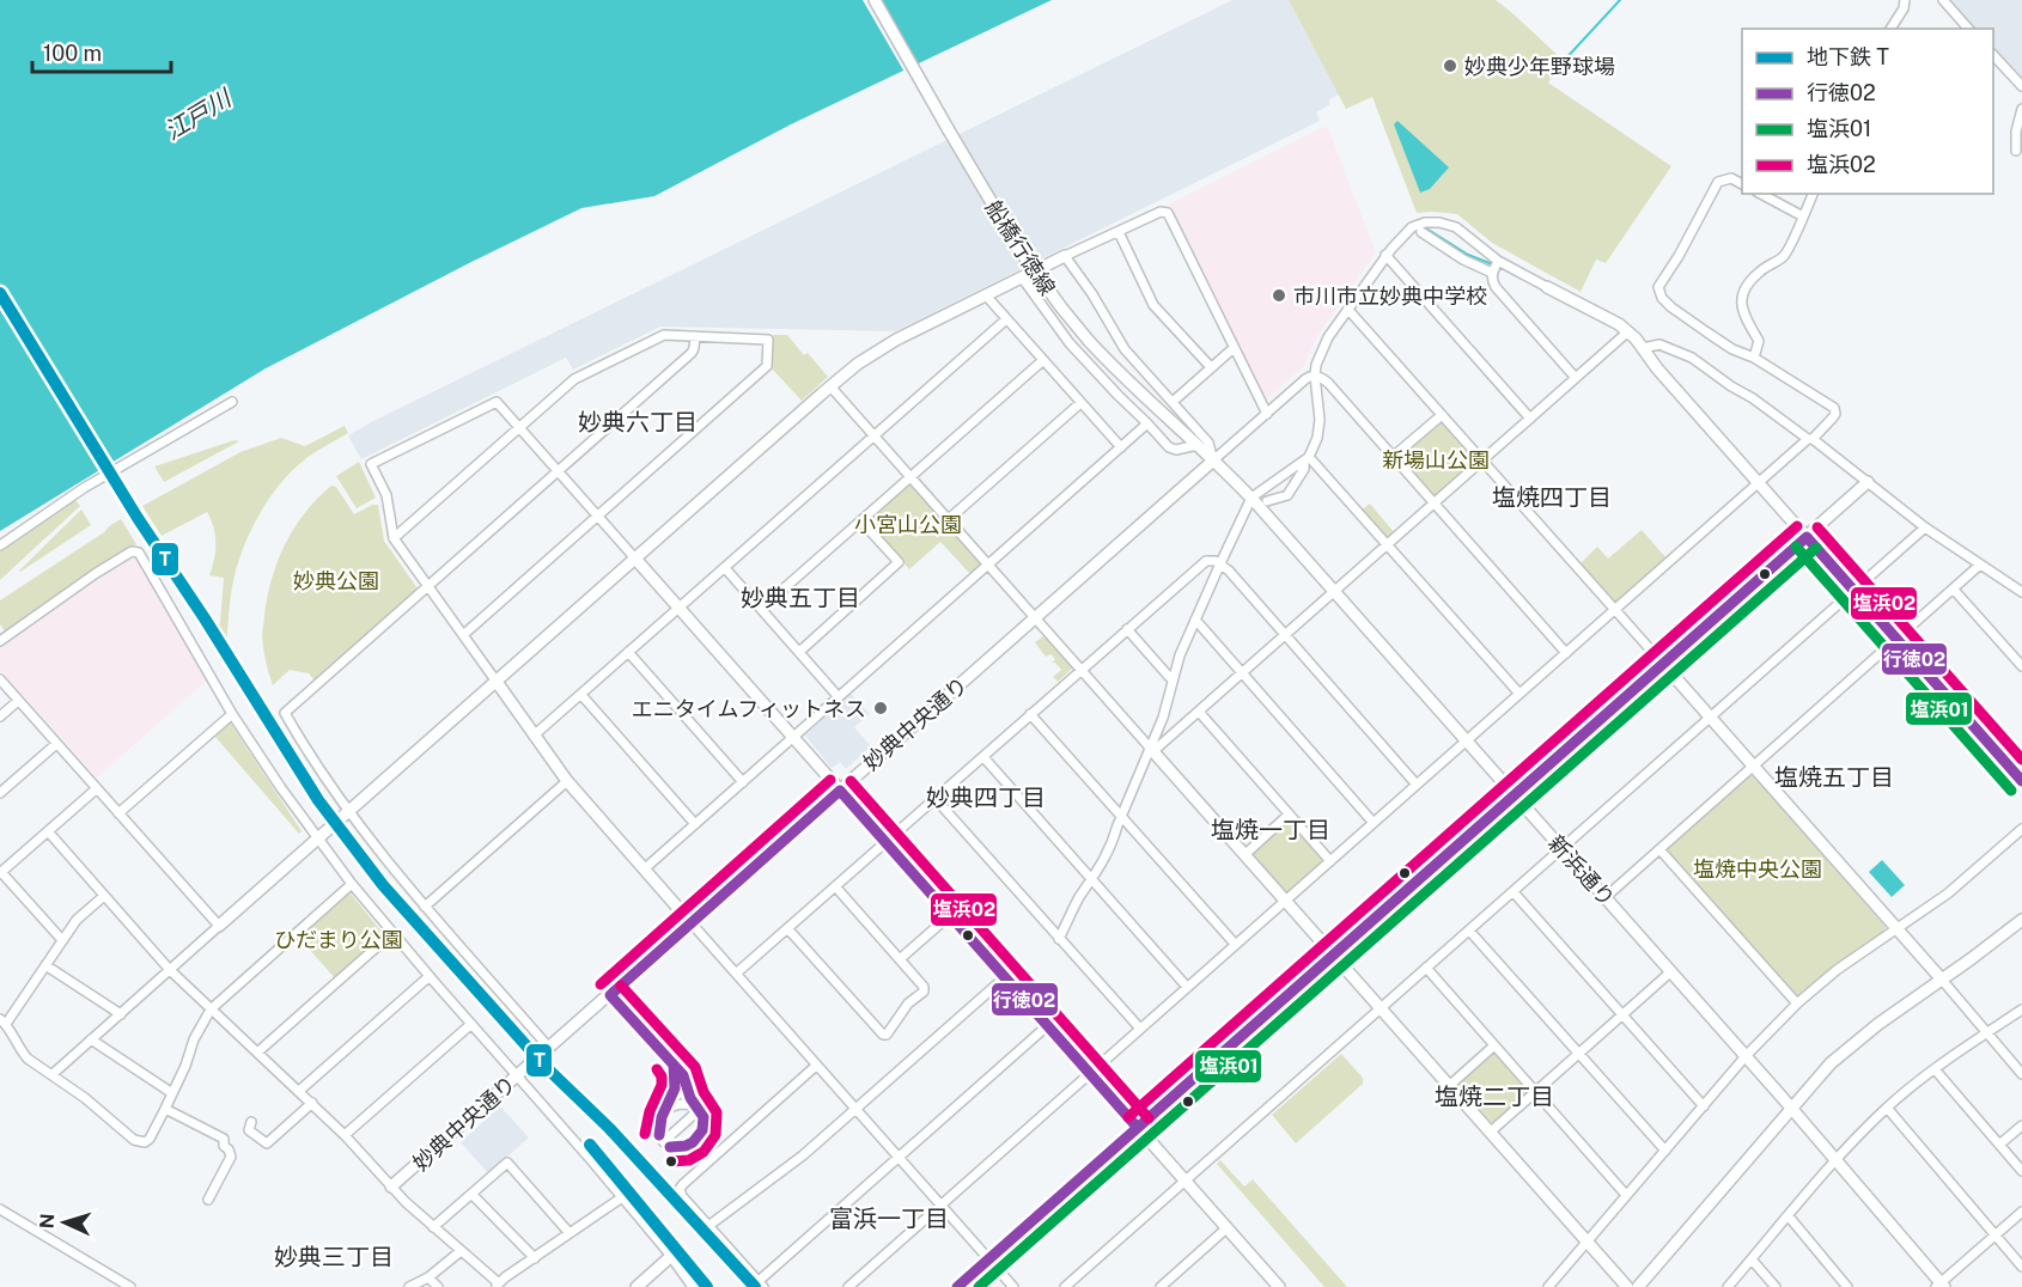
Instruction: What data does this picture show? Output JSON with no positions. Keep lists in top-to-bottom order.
{
  "streets": {
    "street": ["船橋行徳線", "妙典中央通り", "新浜通り"]
  },
  "crossings": [
    ["船橋行徳線", "妙典中央通り"],
    ["船橋行徳線", "新浜通り"],
    ["妙典中央通り", "新浜通り"]
  ],
  "districts": [
    "妙典六丁目",
    "塩焼四丁目",
    "妙典五丁目",
    "塩焼五丁目",
    "妙典四丁目",
    "塩焼一丁目",
    "塩焼二丁目",
    "富浜一丁目",
    "妙典三丁目"
  ],
  "water": ["江戸川"],
  "parks": [
    "新場山公園",
    "小宮山公園",
    "妙典公園",
    "塩焼中央公園",
    "ひだまり公園"
  ],
  "places": ["妙典少年野球場", "市川市立妙典中学校", "エニタイムフィットネス"],
  "lines": [
    "metro line T",
    "transit line 塩浜02",
    "transit line 行徳02",
    "transit line 塩浜01"
  ],
  "legend": [
    "地下鉄 T",
    "行徳02",
    "塩浜01",
    "塩浜02"
  ],
  "scale_bar": "100 m",
  "north": "left"
}
